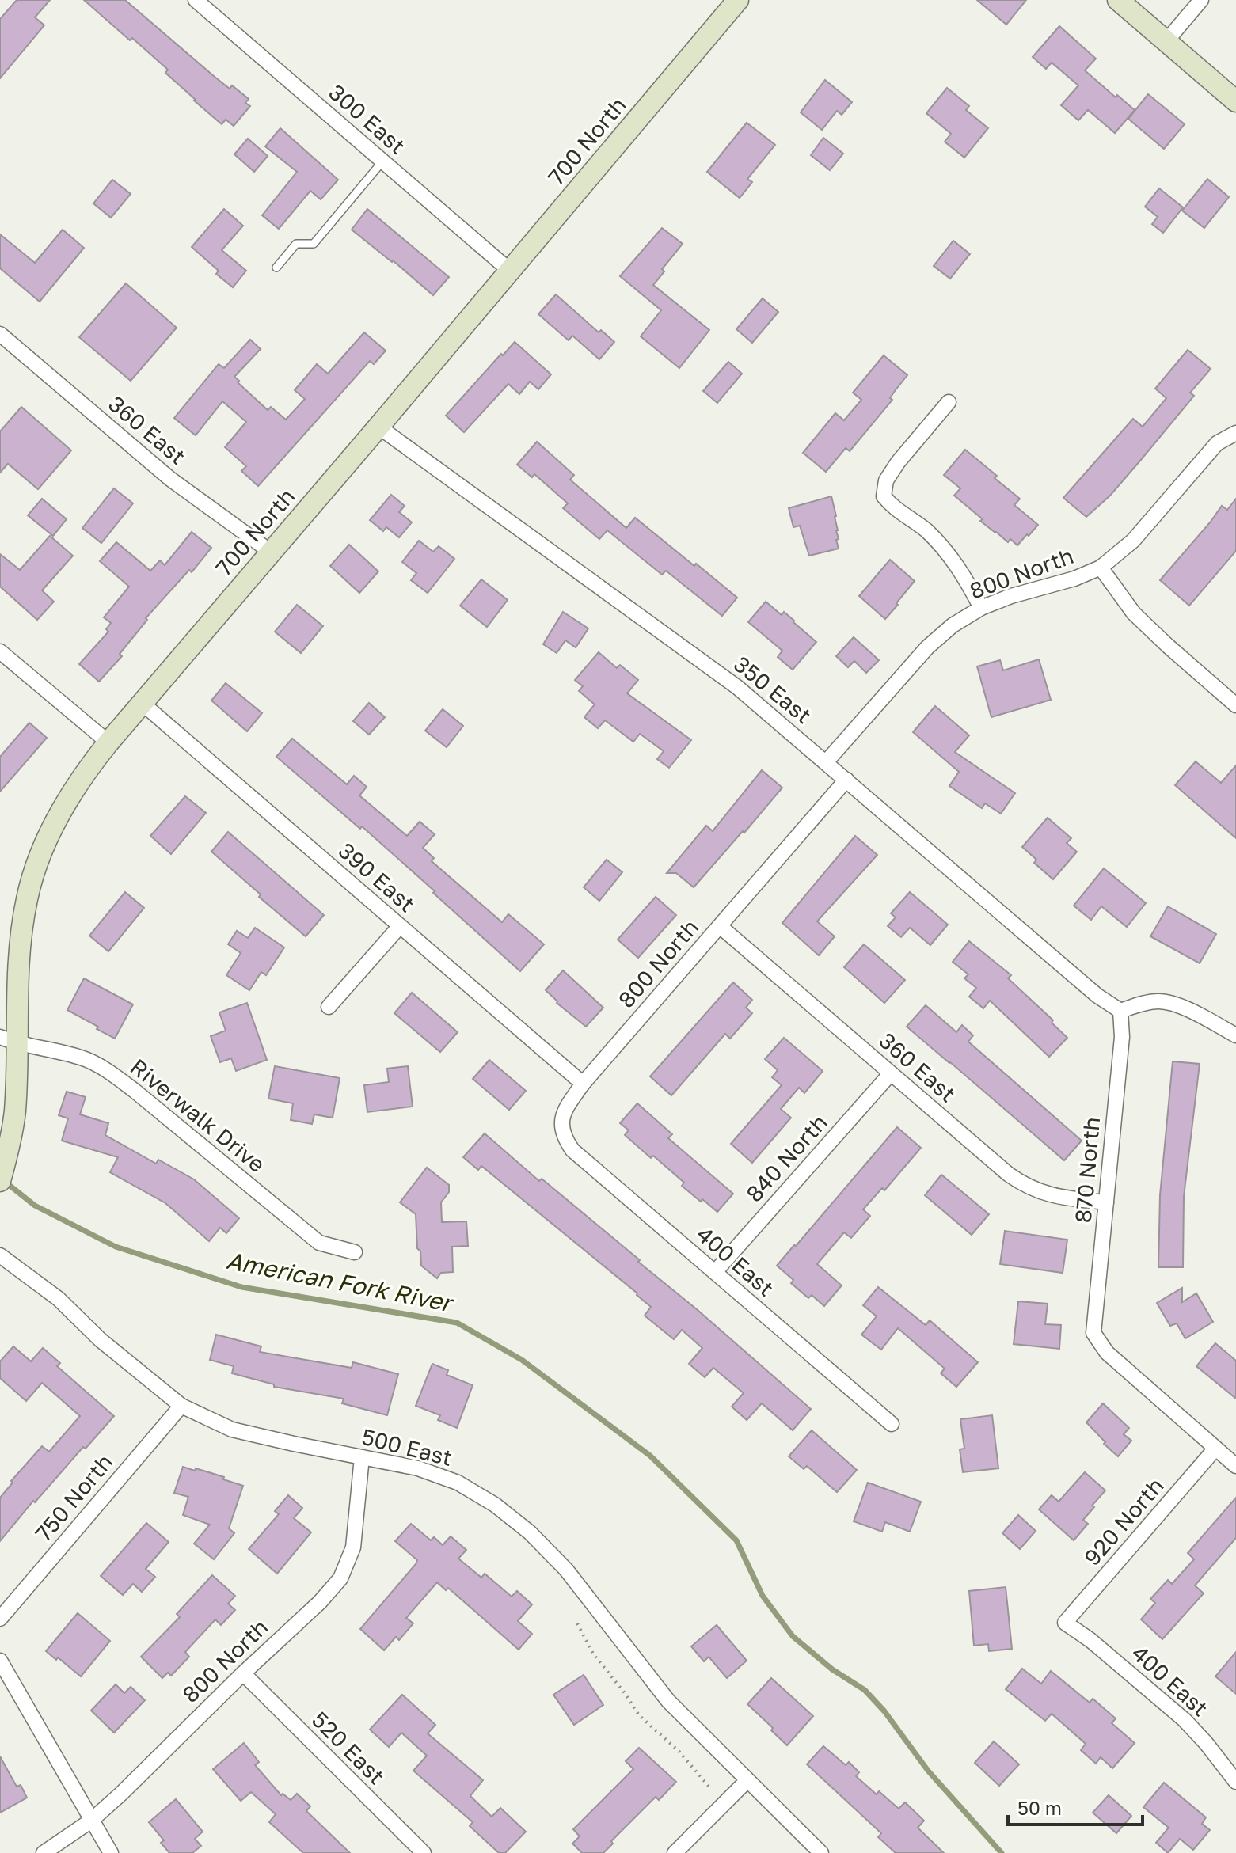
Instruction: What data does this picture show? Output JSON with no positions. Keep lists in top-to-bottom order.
{
  "streets": {
    "street": [
      "300 East",
      "700 North",
      "360 East",
      "800 North",
      "350 East",
      "390 East",
      "Riverwalk Drive",
      "840 North",
      "870 North",
      "400 East",
      "500 East",
      "750 North",
      "920 North",
      "520 East"
    ]
  },
  "crossings": [
    ["300 East", "700 North"],
    ["700 North", "360 East"],
    ["700 North", "350 East"],
    ["700 North", "390 East"],
    ["700 North", "Riverwalk Drive"],
    ["360 East", "800 North"],
    ["360 East", "840 North"],
    ["360 East", "870 North"],
    ["800 North", "350 East"],
    ["800 North", "390 East"],
    ["800 North", "400 East"],
    ["800 North", "500 East"],
    ["800 North", "520 East"],
    ["350 East", "870 North"],
    ["840 North", "400 East"],
    ["870 North", "920 North"],
    ["400 East", "920 North"],
    ["500 East", "750 North"]
  ],
  "water": ["American Fork River"],
  "scale_bar": "50 m"
}
